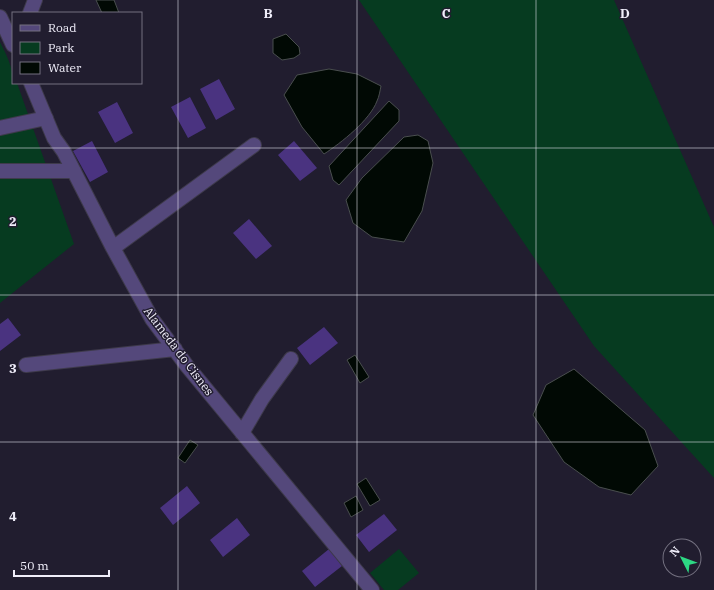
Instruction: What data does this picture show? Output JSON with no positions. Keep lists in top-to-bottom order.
{
  "streets": {
    "street": ["Alameda do Cisnes"]
  },
  "legend": ["Road", "Park", "Water"],
  "scale_bar": "50 m",
  "north": "top left",
  "grid": {
    "columns": ["B", "C", "D"],
    "rows": ["2", "3", "4"]
  }
}
